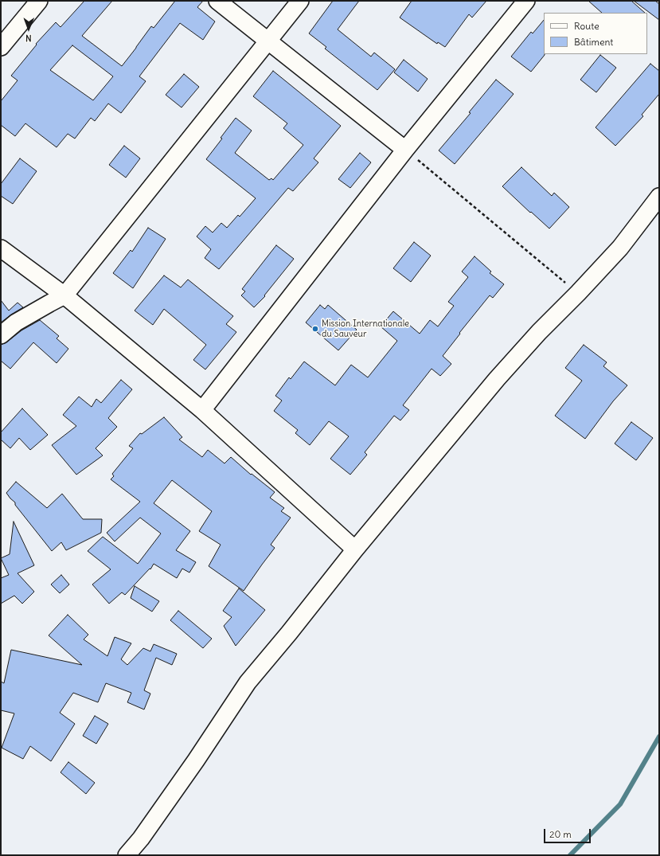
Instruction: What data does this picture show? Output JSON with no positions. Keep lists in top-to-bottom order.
{
  "places": ["Mission Internationale du Sauveur"],
  "legend": ["Route", "Bâtiment"],
  "scale_bar": "20 m",
  "north": "bottom"
}
